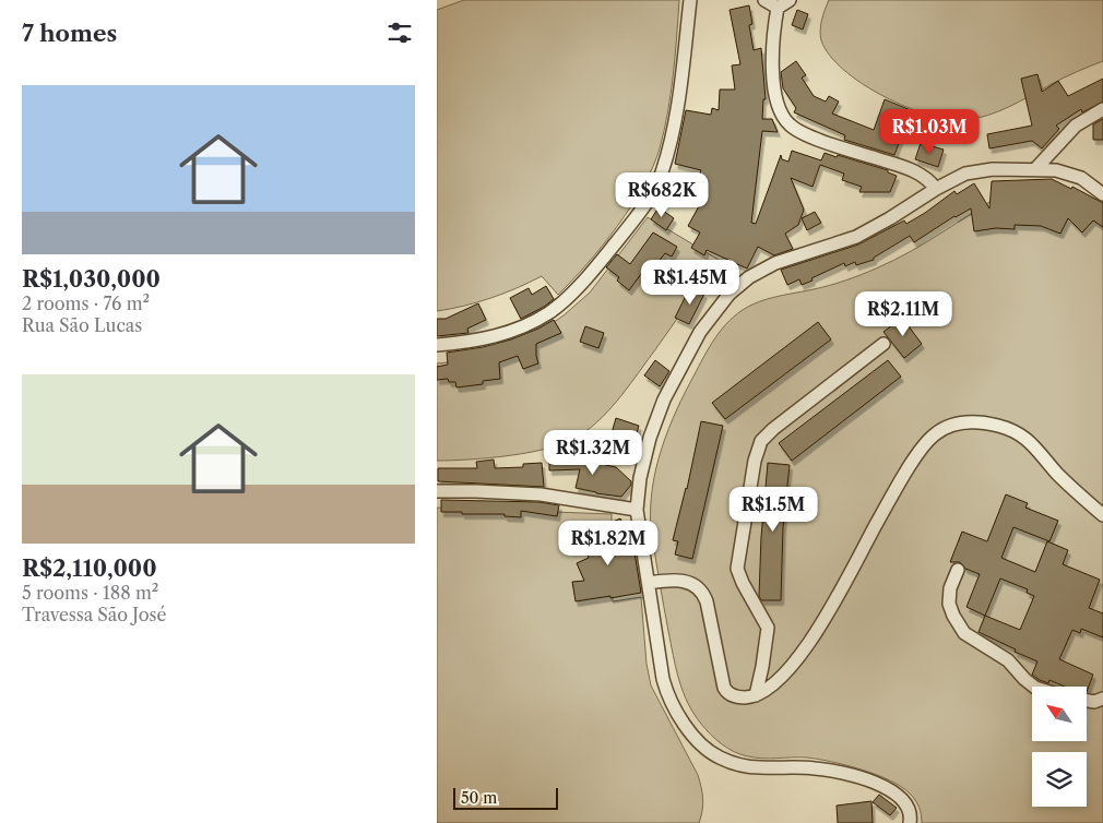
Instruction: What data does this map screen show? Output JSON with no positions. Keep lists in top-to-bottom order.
{
  "scale_bar": "50 m",
  "north": "top left",
  "page": {
    "heading": "7 homes",
    "list": [
      {
        "name": "R$1,030,000",
        "note": "2 rooms · 76 m² · Rua São Lucas"
      },
      {
        "name": "R$2,110,000",
        "note": "5 rooms · 188 m² · Travessa São José"
      }
    ],
    "price": [
      "R$1.03M",
      "R$682K",
      "R$1.45M",
      "R$2.11M",
      "R$1.32M",
      "R$1.5M",
      "R$1.82M"
    ],
    "scale": "50 m"
  }
}
